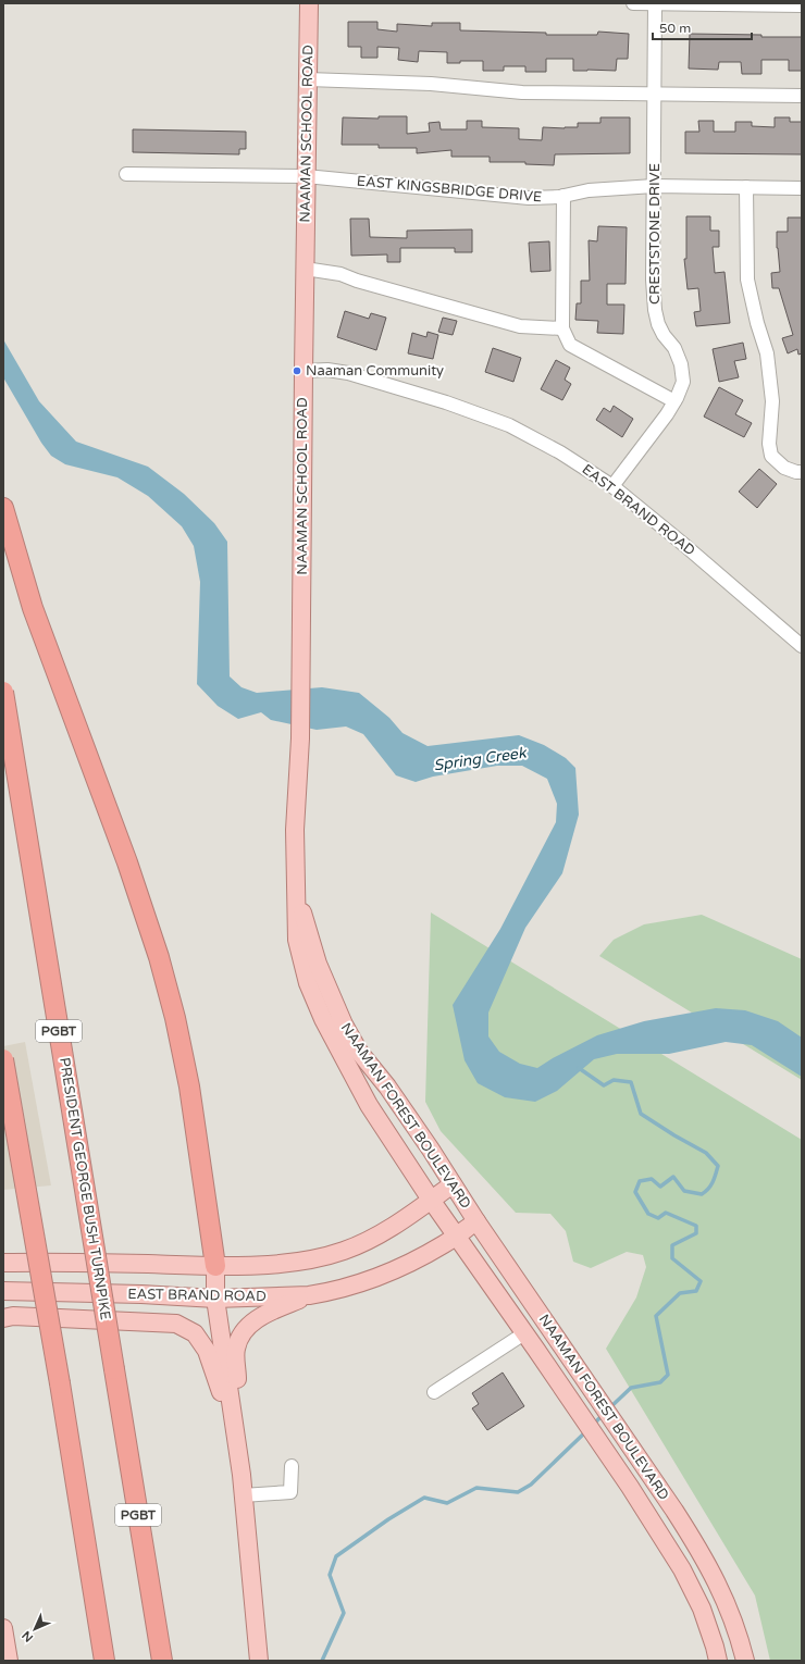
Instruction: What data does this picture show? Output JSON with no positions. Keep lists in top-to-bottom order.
{
  "streets": {
    "highway": ["PGBT", "PRESIDENT GEORGE BUSH TURNPIKE"],
    "main road": ["NAAMAN SCHOOL ROAD", "EAST BRAND ROAD", "NAAMAN FOREST BOULEVARD"],
    "street": ["EAST KINGSBRIDGE DRIVE", "CRESTSTONE DRIVE"]
  },
  "crossings": [
    ["NAAMAN SCHOOL ROAD", "EAST KINGSBRIDGE DRIVE"],
    ["NAAMAN SCHOOL ROAD", "EAST BRAND ROAD"],
    ["NAAMAN SCHOOL ROAD", "NAAMAN FOREST BOULEVARD"],
    ["EAST KINGSBRIDGE DRIVE", "CRESTSTONE DRIVE"],
    ["CRESTSTONE DRIVE", "EAST BRAND ROAD"],
    ["EAST BRAND ROAD", "NAAMAN FOREST BOULEVARD"]
  ],
  "water": ["Spring Creek"],
  "places": ["Naaman Community"],
  "scale_bar": "50 m",
  "north": "bottom left"
}
